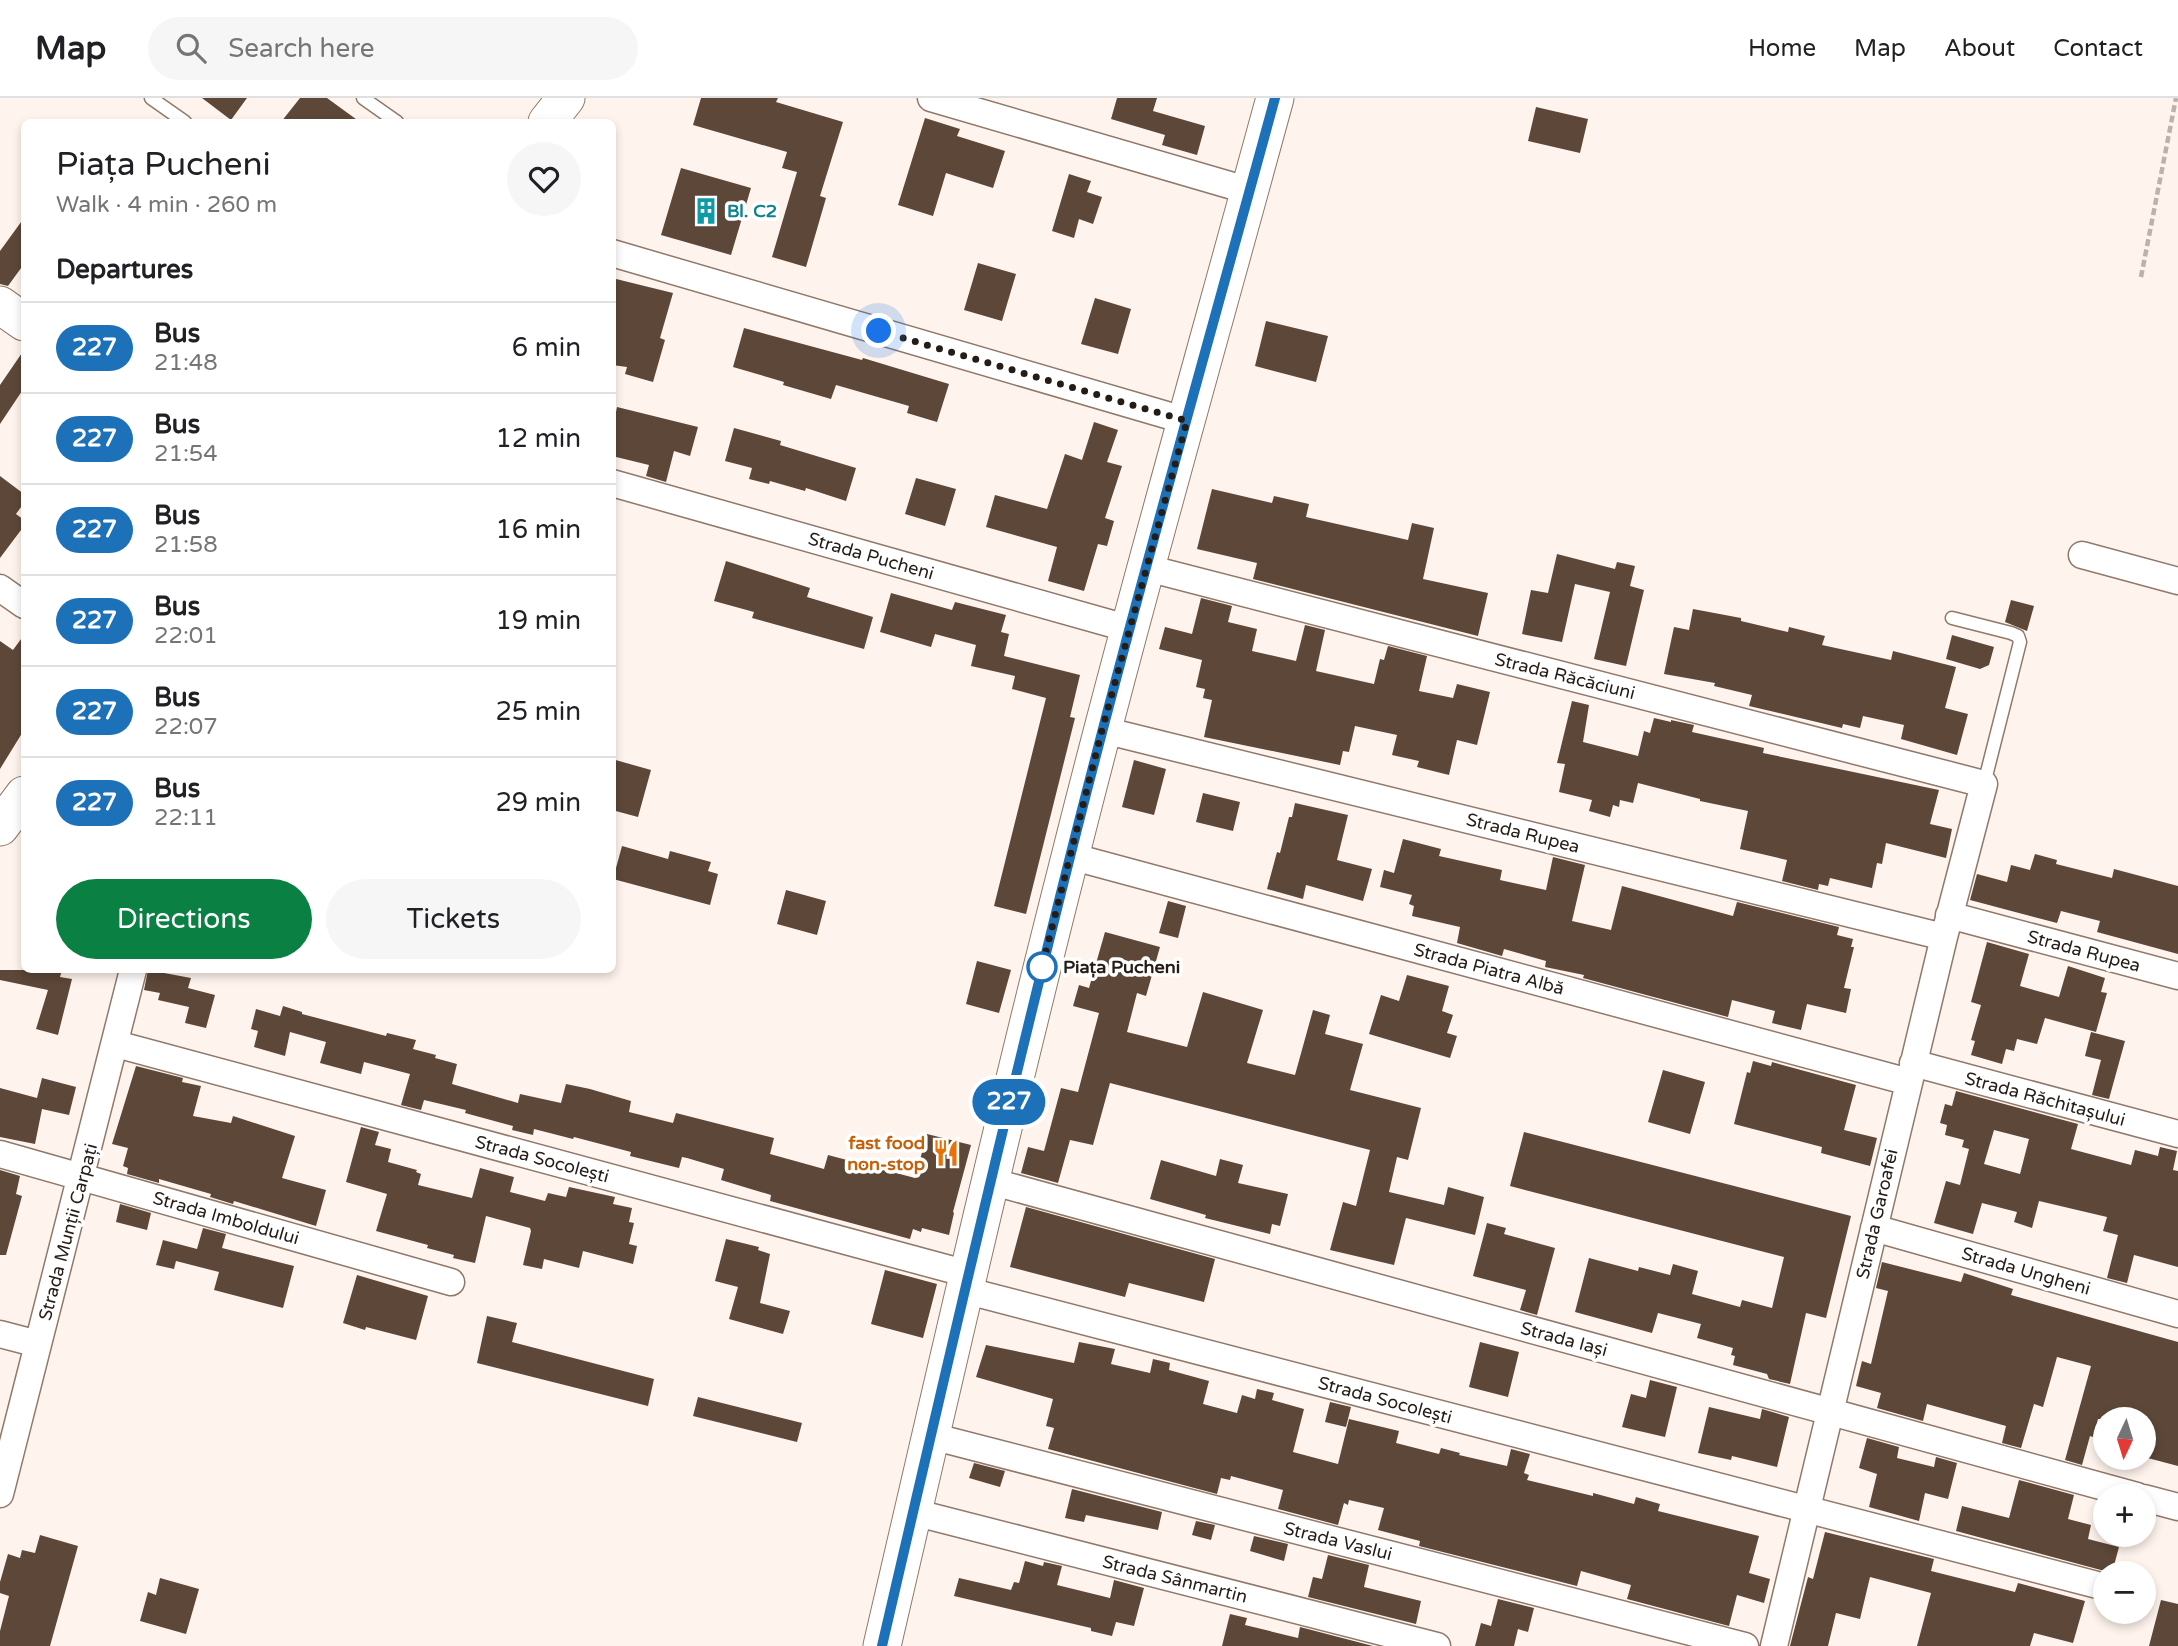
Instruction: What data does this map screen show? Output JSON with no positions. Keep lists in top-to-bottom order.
{
  "streets": {
    "street": [
      "Strada Pucheni",
      "Strada Răcăciuni",
      "Strada Rupea",
      "Strada Piatra Albă",
      "Strada Răchitașului",
      "Strada Socolești",
      "Strada Garoafei",
      "Strada Imboldului",
      "Strada Munții Carpați",
      "Strada Ungheni",
      "Strada Iași",
      "Strada Vaslui",
      "Strada Sânmartin"
    ]
  },
  "crossings": [
    ["Strada Răcăciuni", "Strada Garoafei"],
    ["Strada Rupea", "Strada Garoafei"],
    ["Strada Piatra Albă", "Strada Răchitașului"],
    ["Strada Piatra Albă", "Strada Garoafei"],
    ["Strada Răchitașului", "Strada Garoafei"],
    ["Strada Socolești", "Strada Garoafei"],
    ["Strada Socolești", "Strada Munții Carpați"],
    ["Strada Garoafei", "Strada Ungheni"],
    ["Strada Garoafei", "Strada Iași"],
    ["Strada Imboldului", "Strada Munții Carpați"]
  ],
  "places": {
    "building": ["Bl. C2"],
    "other": ["Piața Pucheni"],
    "restaurant": ["fast food non-stop"]
  },
  "lines": ["bus line 227"],
  "north": "bottom",
  "page": {
    "header": "Map",
    "search": "Search here",
    "nav": [
      "Home",
      "Map",
      "About",
      "Contact"
    ],
    "on_map": "227",
    "heading": [
      ["Piața Pucheni", "Walk · 4 min · 260 m"],
      "Departures"
    ],
    "list": [
      {
        "mark": "227",
        "name": "Bus",
        "note": "21:48",
        "value": "6 min"
      },
      {
        "mark": "227",
        "name": "Bus",
        "note": "21:54",
        "value": "12 min"
      },
      {
        "mark": "227",
        "name": "Bus",
        "note": "21:58",
        "value": "16 min"
      },
      {
        "mark": "227",
        "name": "Bus",
        "note": "22:01",
        "value": "19 min"
      },
      {
        "mark": "227",
        "name": "Bus",
        "note": "22:07",
        "value": "25 min"
      },
      {
        "mark": "227",
        "name": "Bus",
        "note": "22:11",
        "value": "29 min"
      }
    ],
    "buttons": ["Directions", "Tickets"],
    "map_buttons": ["+", "−"]
  }
}
